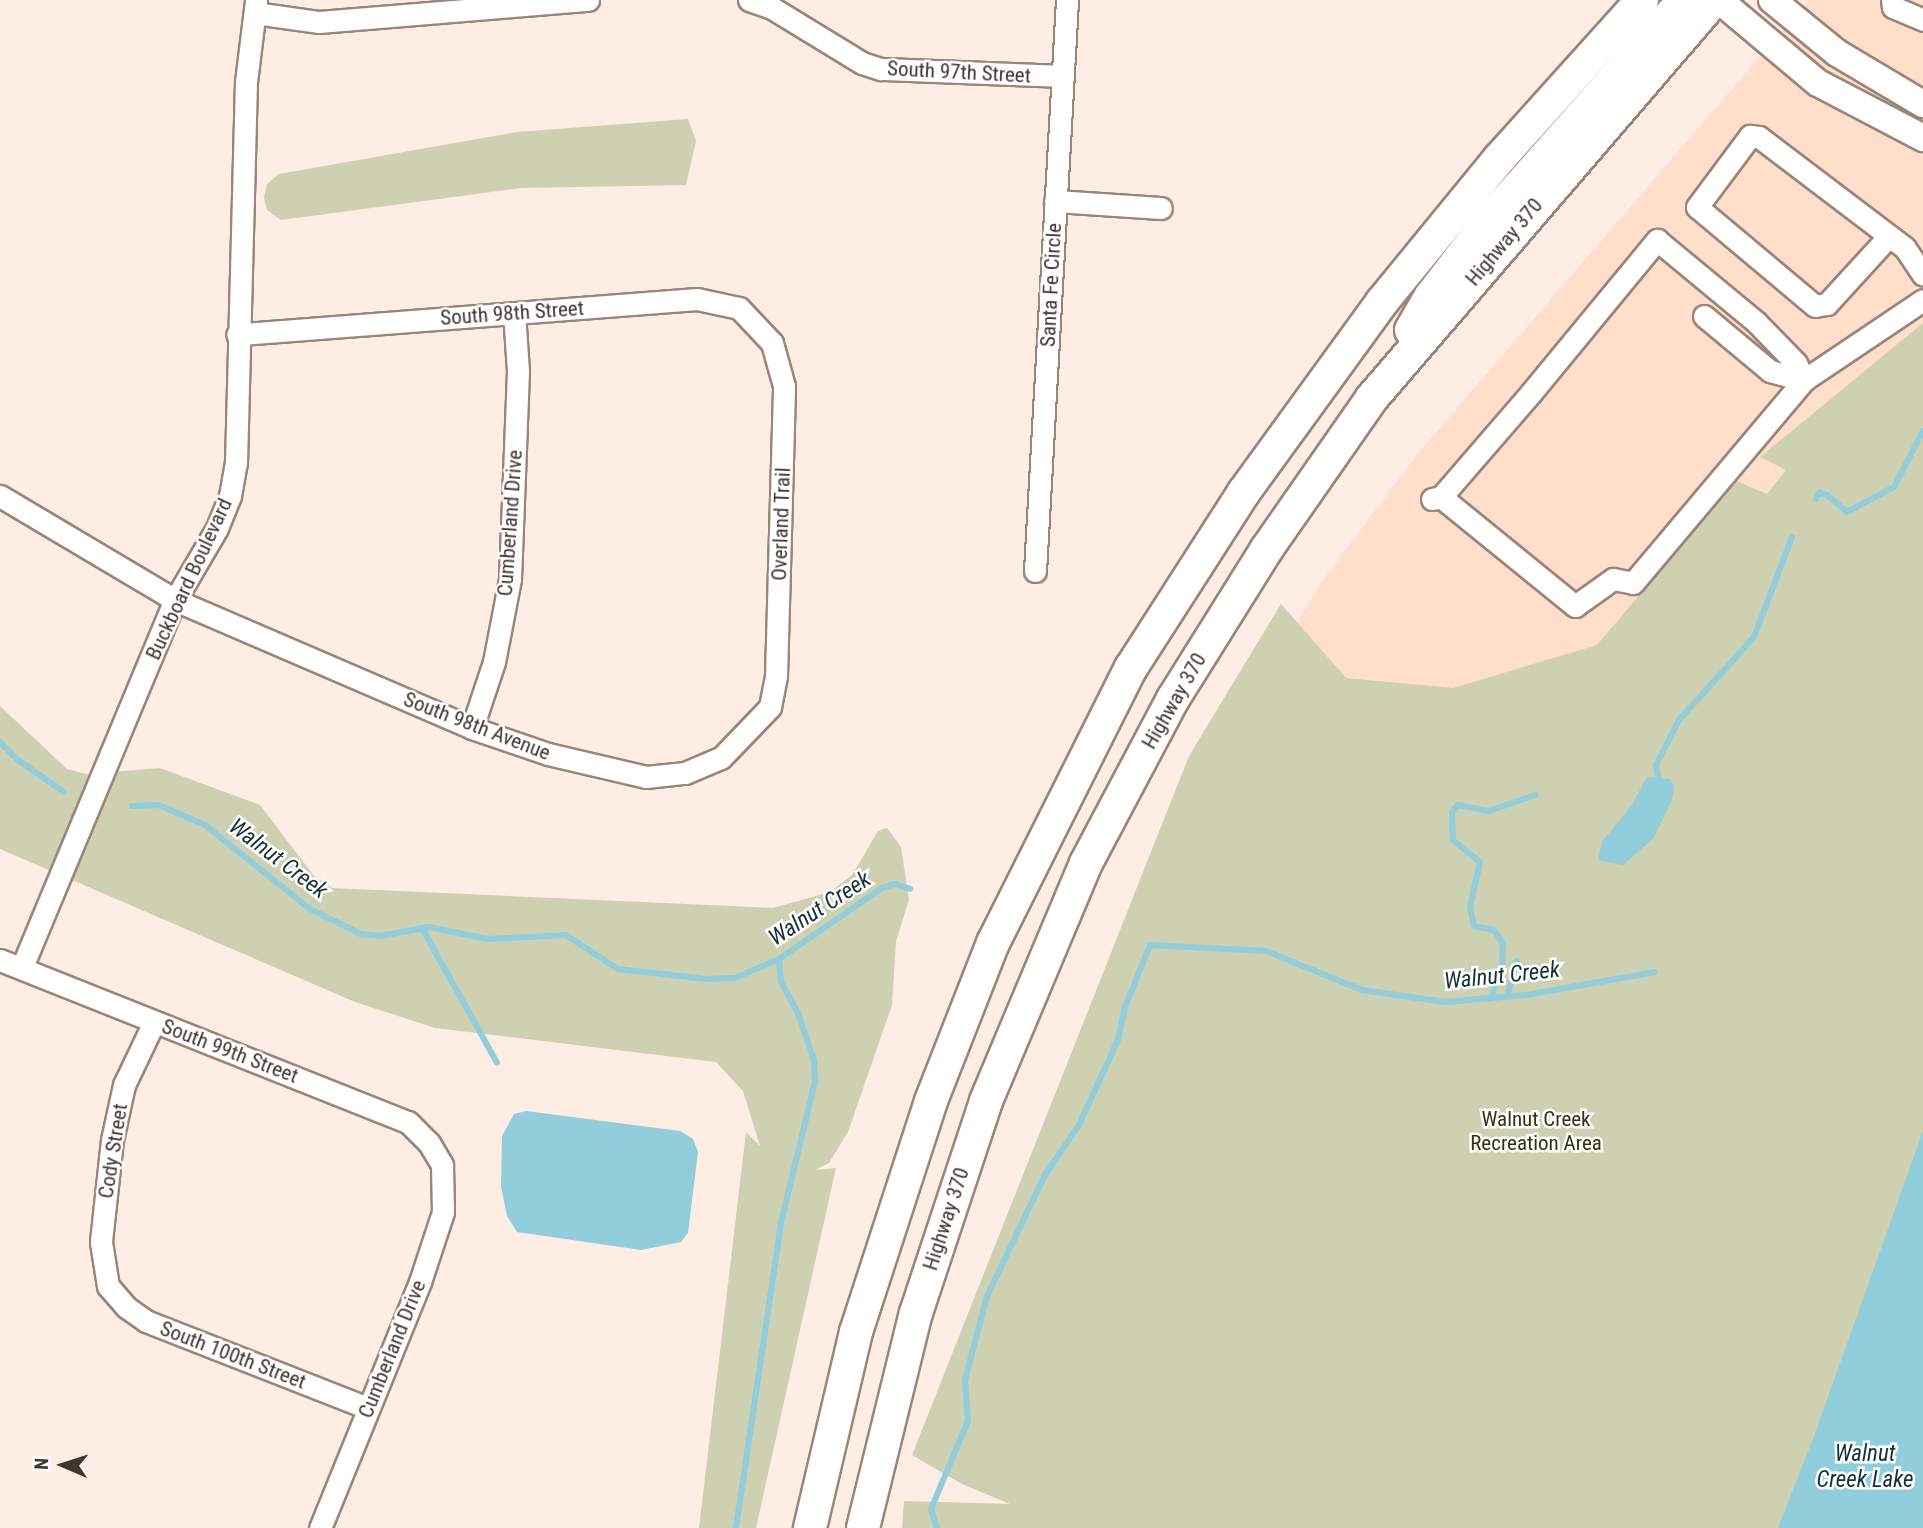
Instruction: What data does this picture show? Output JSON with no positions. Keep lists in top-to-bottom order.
{
  "streets": {
    "highway": ["Highway 370"],
    "street": [
      "South 97th Street",
      "Santa Fe Circle",
      "South 98th Street",
      "Cumberland Drive",
      "Overland Trail",
      "Buckboard Boulevard",
      "South 98th Avenue",
      "South 99th Street",
      "Cody Street",
      "South 100th Street"
    ]
  },
  "crossings": [
    ["South 97th Street", "Santa Fe Circle"],
    ["South 98th Street", "Cumberland Drive"],
    ["South 98th Street", "Overland Trail"],
    ["South 98th Street", "Buckboard Boulevard"],
    ["Cumberland Drive", "South 98th Avenue"],
    ["Cumberland Drive", "South 99th Street"],
    ["Cumberland Drive", "South 100th Street"],
    ["Overland Trail", "South 98th Avenue"],
    ["Buckboard Boulevard", "South 98th Avenue"],
    ["Buckboard Boulevard", "South 99th Street"],
    ["South 99th Street", "Cody Street"],
    ["Cody Street", "South 100th Street"]
  ],
  "water": ["Walnut Creek", "Walnut Creek Lake"],
  "parks": ["Walnut Creek Recreation Area"],
  "north": "left"
}
